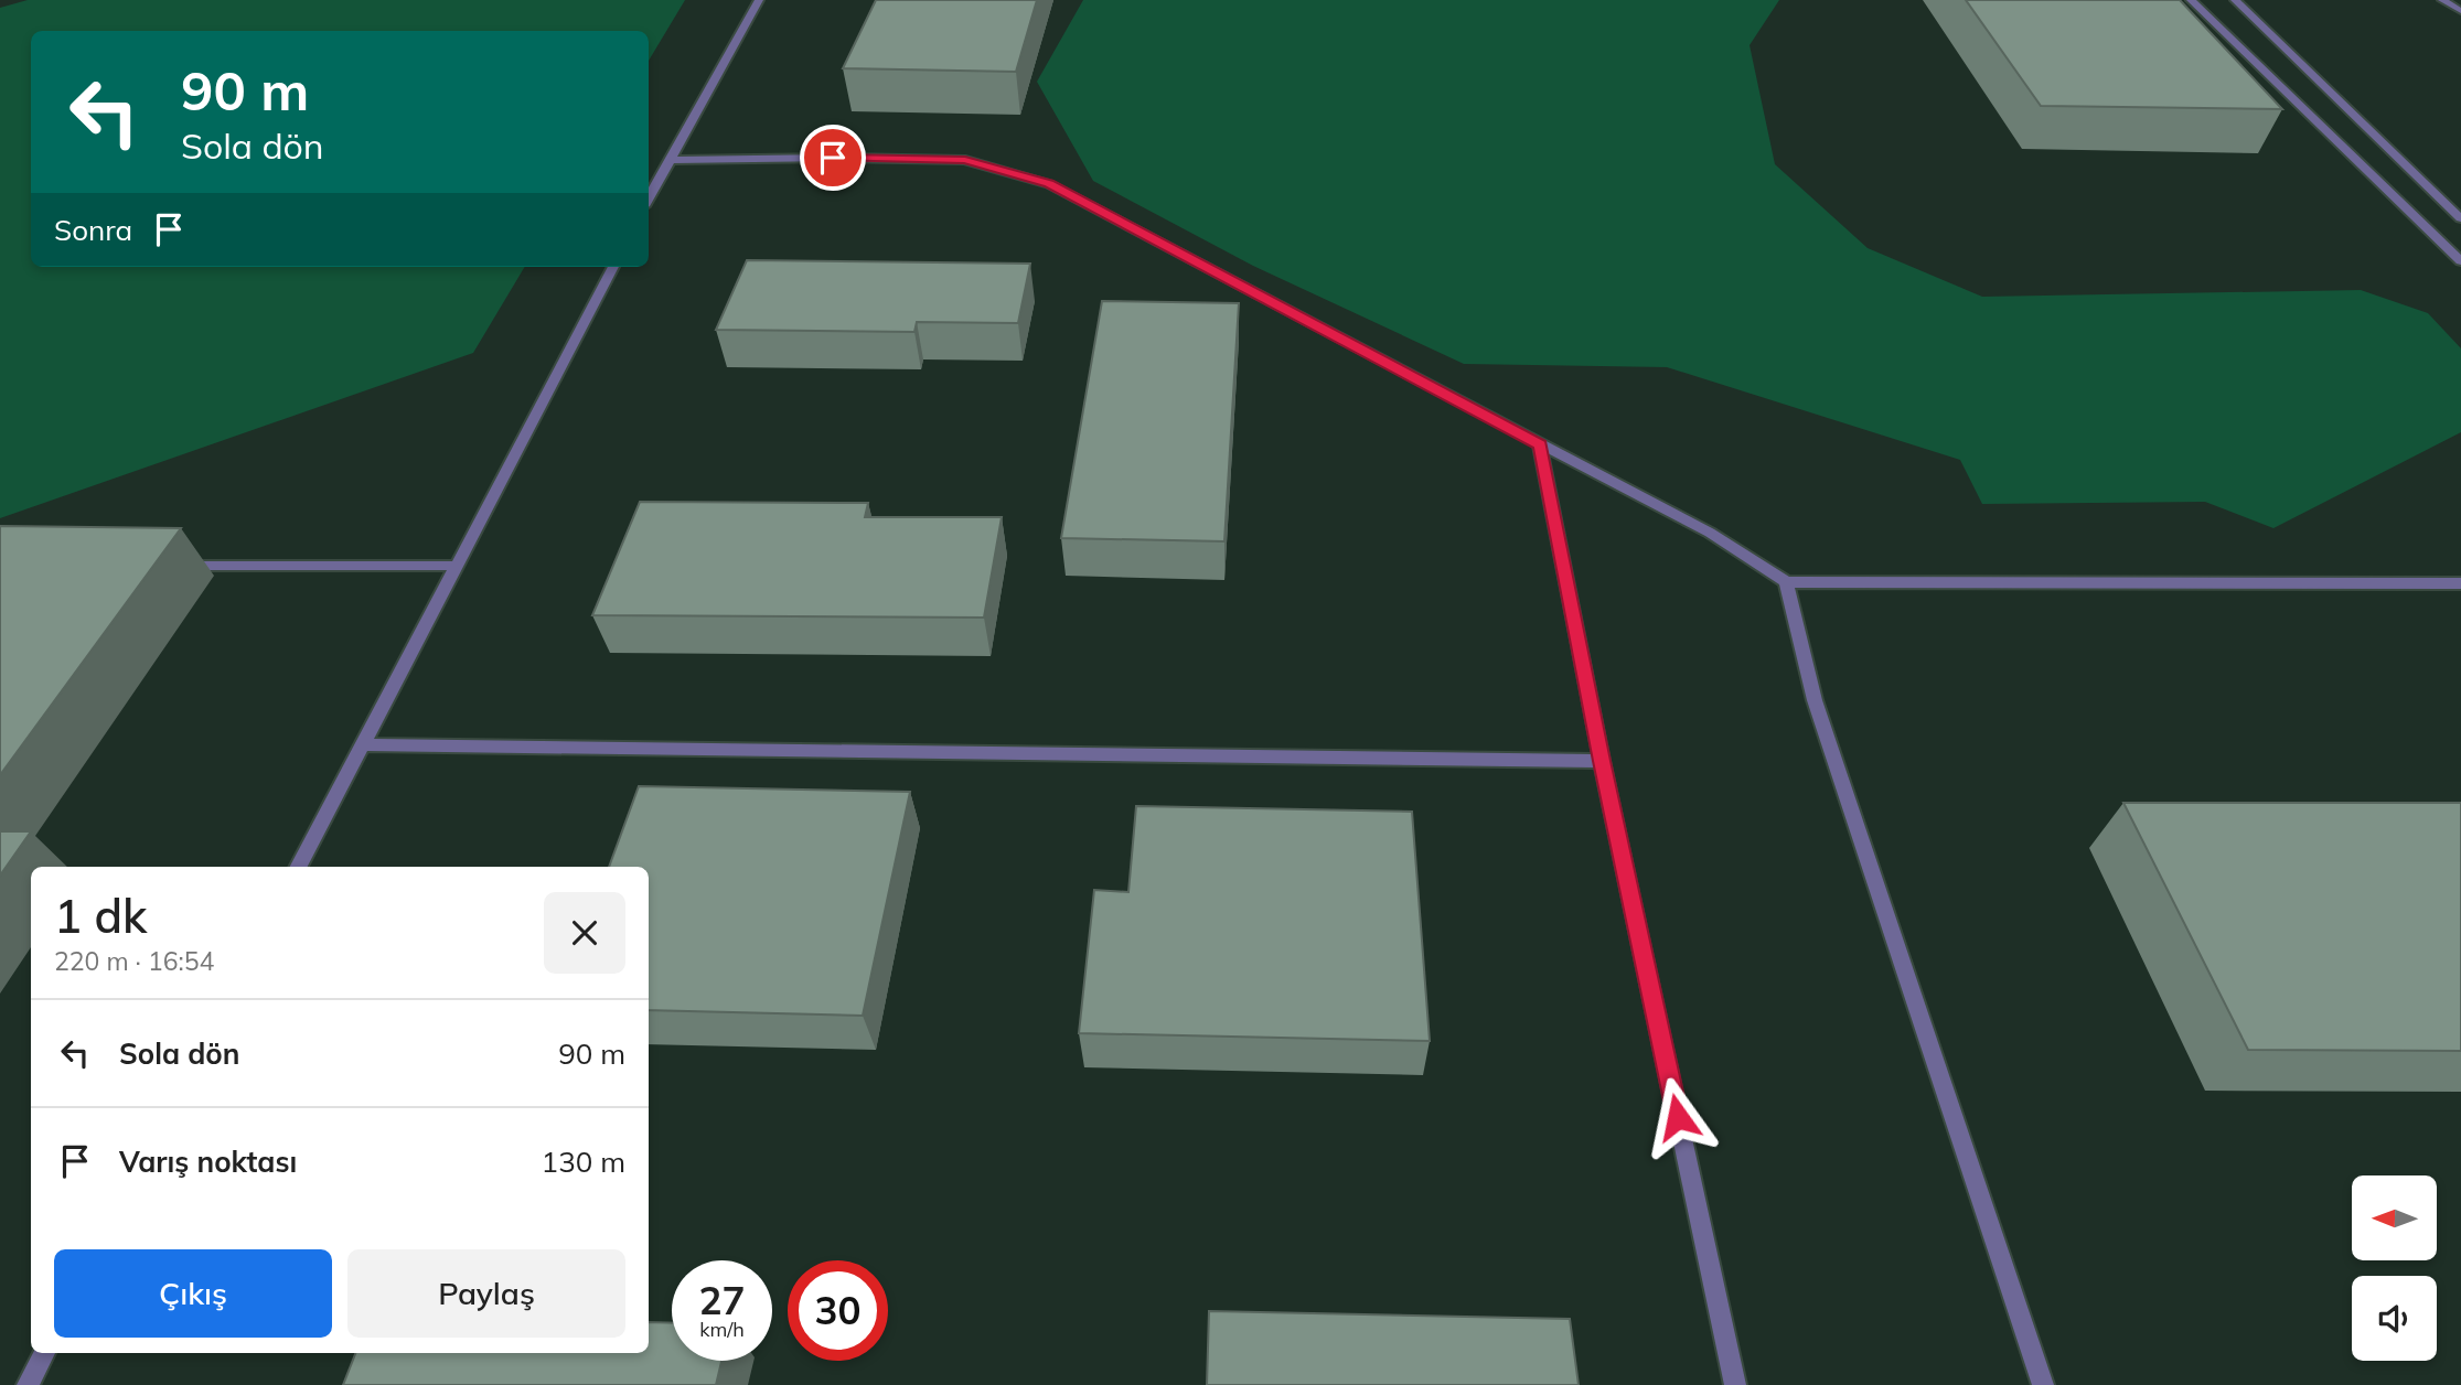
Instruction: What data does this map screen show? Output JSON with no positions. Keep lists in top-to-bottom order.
{
  "north": "left",
  "page": {
    "turn": ["90 m", "Sola dön"],
    "then": "Sonra",
    "heading": ["1 dk", "220 m · 16:54"],
    "list": [
      {
        "name": "Sola dön",
        "value": "90 m"
      },
      {
        "name": "Varış noktası",
        "value": "130 m"
      }
    ],
    "buttons": ["Çıkış", "Paylaş"],
    "speed": "27 km/h",
    "limit": "30"
  }
}
